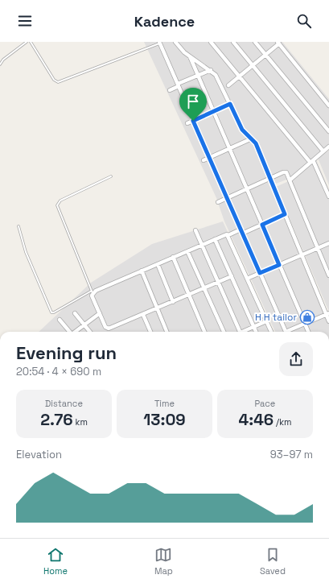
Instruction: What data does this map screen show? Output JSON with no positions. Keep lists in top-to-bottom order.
{
  "places": {
    "shop": ["H H tailor"]
  },
  "page": {
    "header": "Kadence",
    "heading": ["Evening run", "20:54 · 4 × 690 m"],
    "stats": [
      ["Distance", "2.76 km"],
      ["Time", "13:09"],
      ["Pace", "4:46 /km"]
    ],
    "chart": ["Elevation", "93–97 m"],
    "tabs": ["Home", "Map", "Saved"]
  }
}
